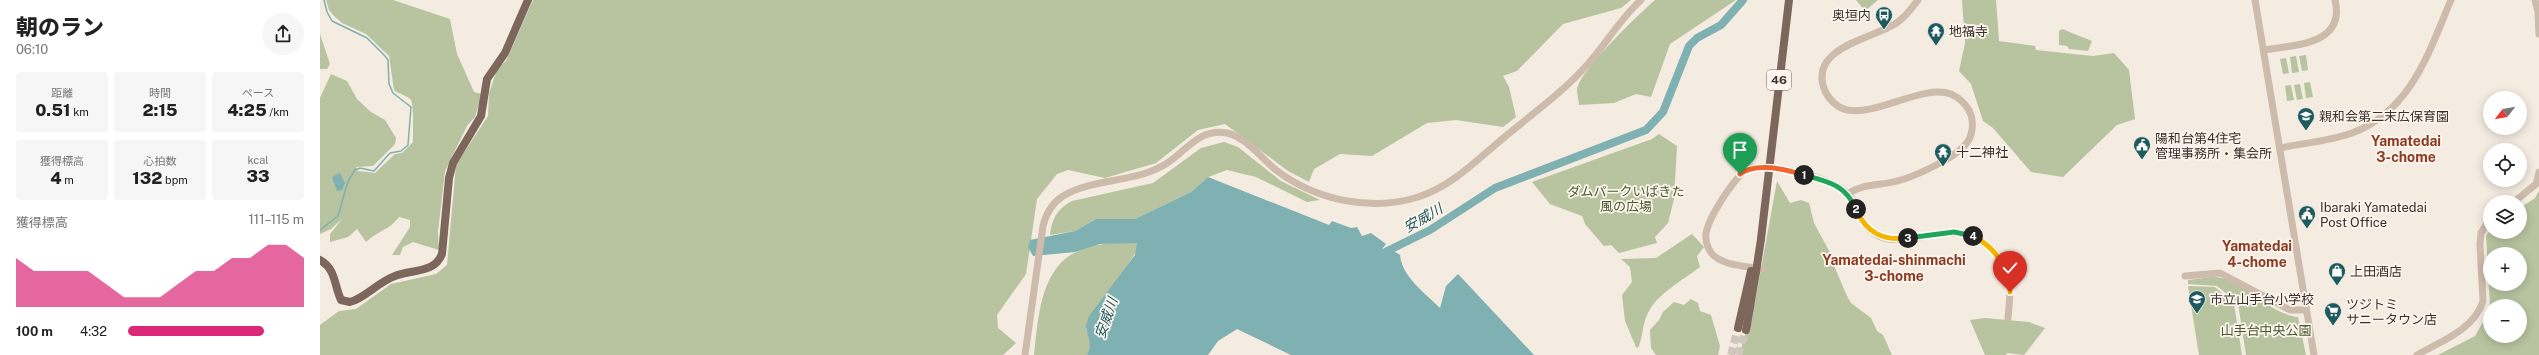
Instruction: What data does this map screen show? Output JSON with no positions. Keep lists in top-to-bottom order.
{
  "streets": {
    "main road": ["46"]
  },
  "districts": ["Yamatedai 3-chome", "Yamatedai 4-chome", "Yamatedai-shinmachi 3-chome"],
  "water": ["安威川"],
  "parks": ["ダムパークいばきた 風の広場", "山手台中央公園"],
  "places": {
    "bus stop": ["奥垣内"],
    "temple": ["地福寺", "十二神社"],
    "school or university": ["親和会第二末広保育園", "市立山手台小学校"],
    "public building": ["陽和台第4住宅 管理事務所・集会所", "Ibaraki Yamatedai Post Office"],
    "shop": ["上田酒店"],
    "supermarket": ["ツジトミ サニータウン店"]
  },
  "north": "bottom left",
  "page": {
    "heading": ["朝のラン", "06:10"],
    "stats": [
      ["距離", "0.51 km"],
      ["時間", "2:15"],
      ["ペース", "4:25 /km"],
      ["獲得標高", "4 m"],
      ["心拍数", "132 bpm"],
      ["kcal", "33"]
    ],
    "map_buttons": ["+", "−"],
    "pins": [
      "1",
      "2",
      "4",
      "3"
    ],
    "chart": ["獲得標高", "111–115 m"],
    "list": [
      {
        "name": "100 m",
        "note": "4:32"
      }
    ]
  }
}
